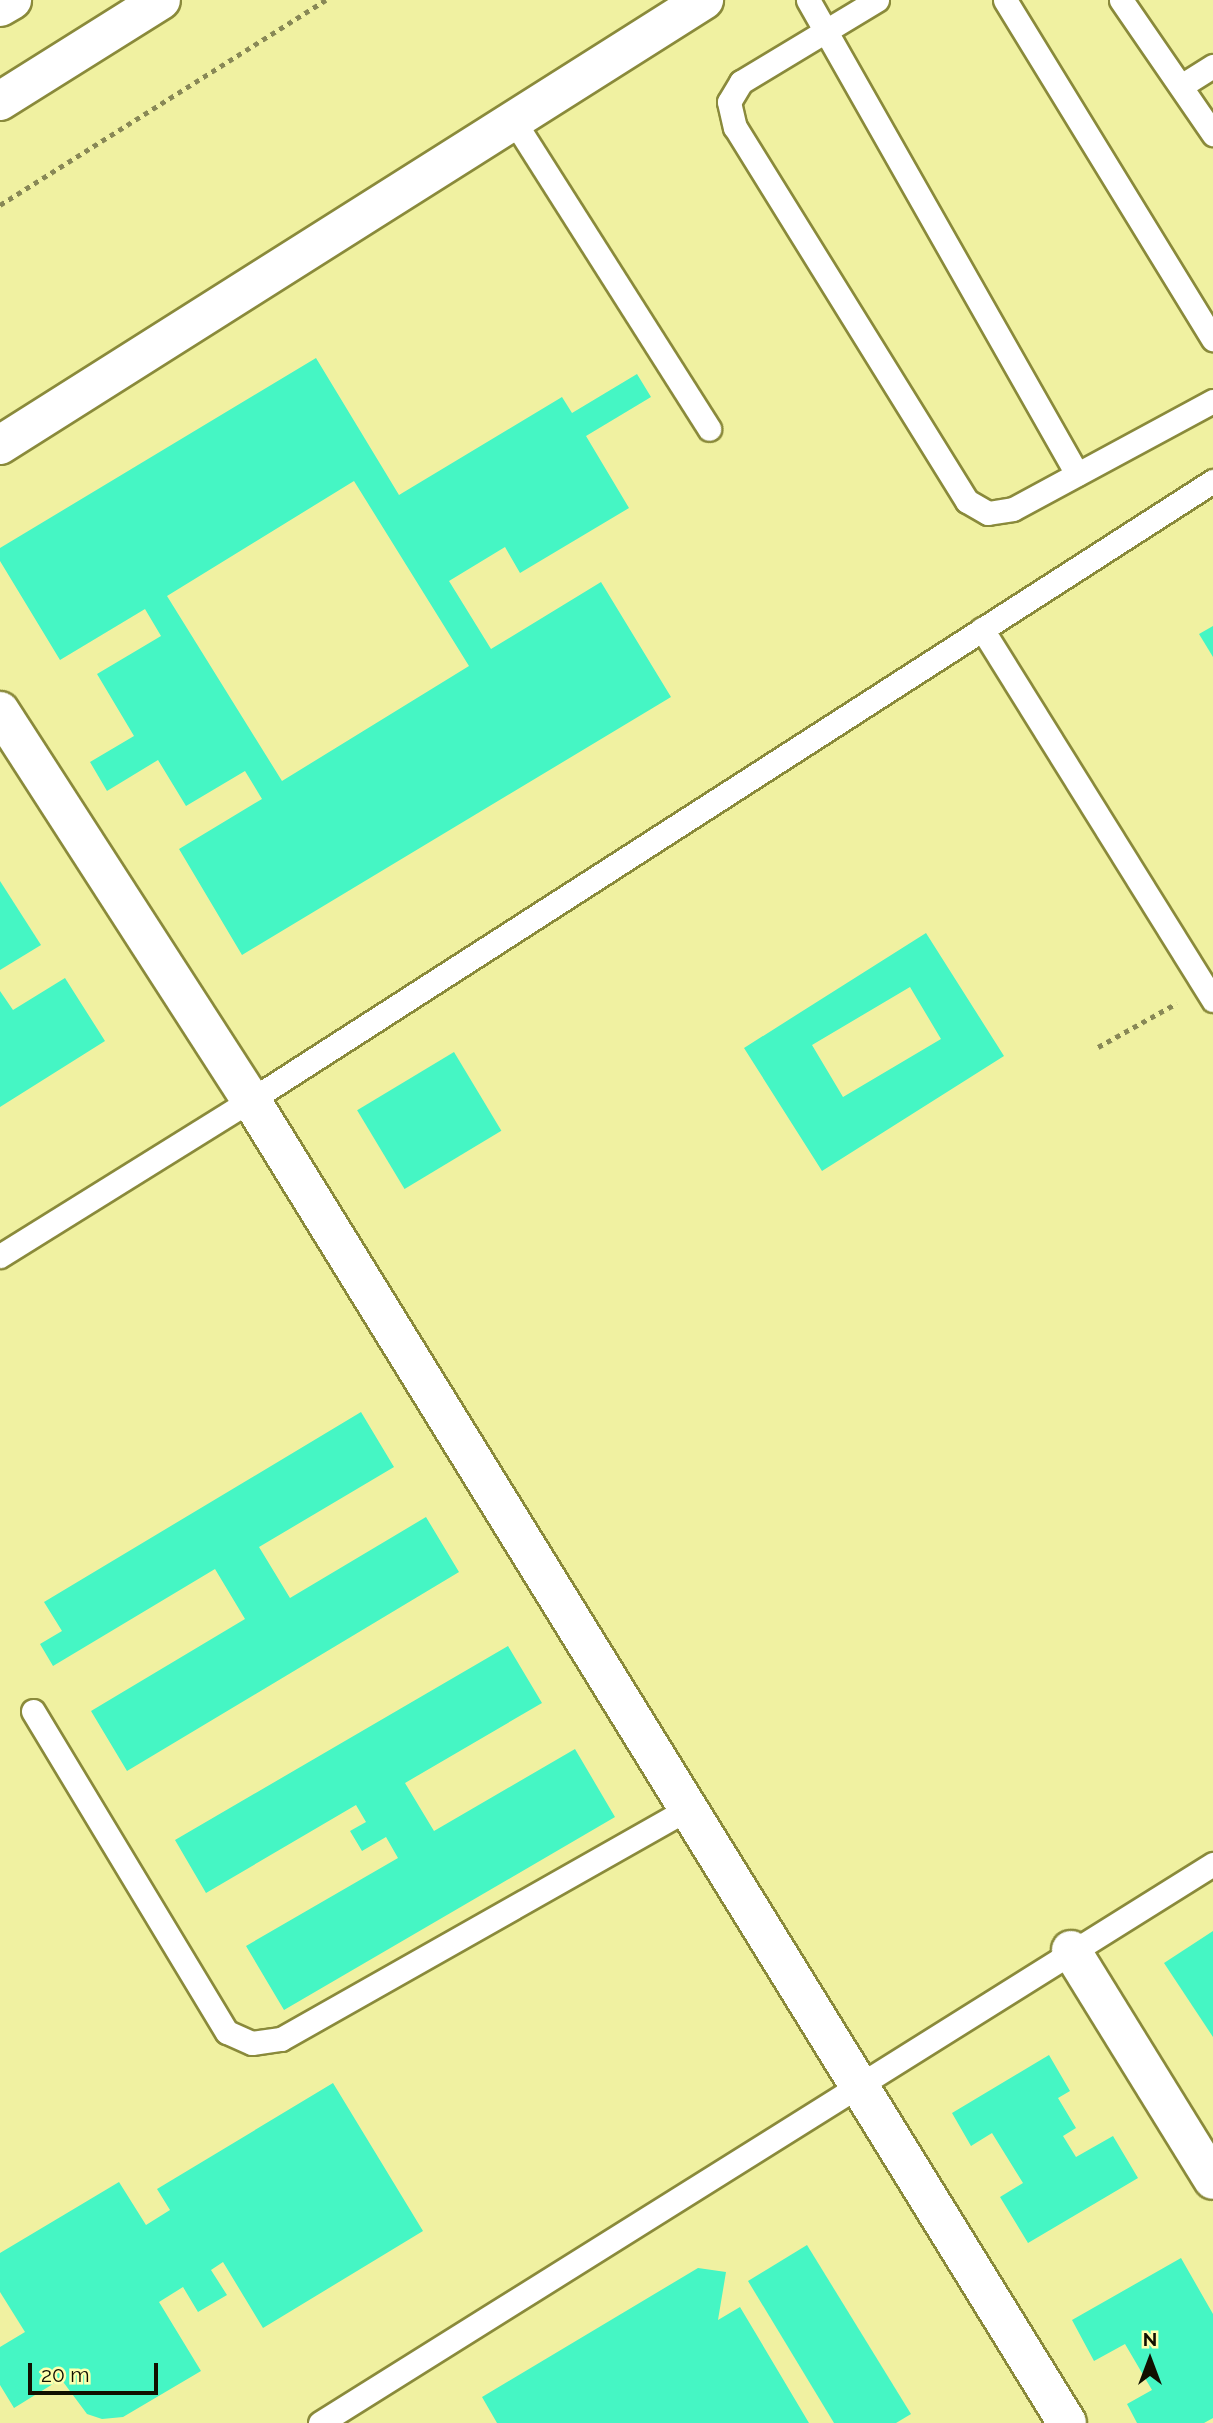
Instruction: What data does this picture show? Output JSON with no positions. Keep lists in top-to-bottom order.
{
  "scale_bar": "20 m",
  "north": "top"
}
